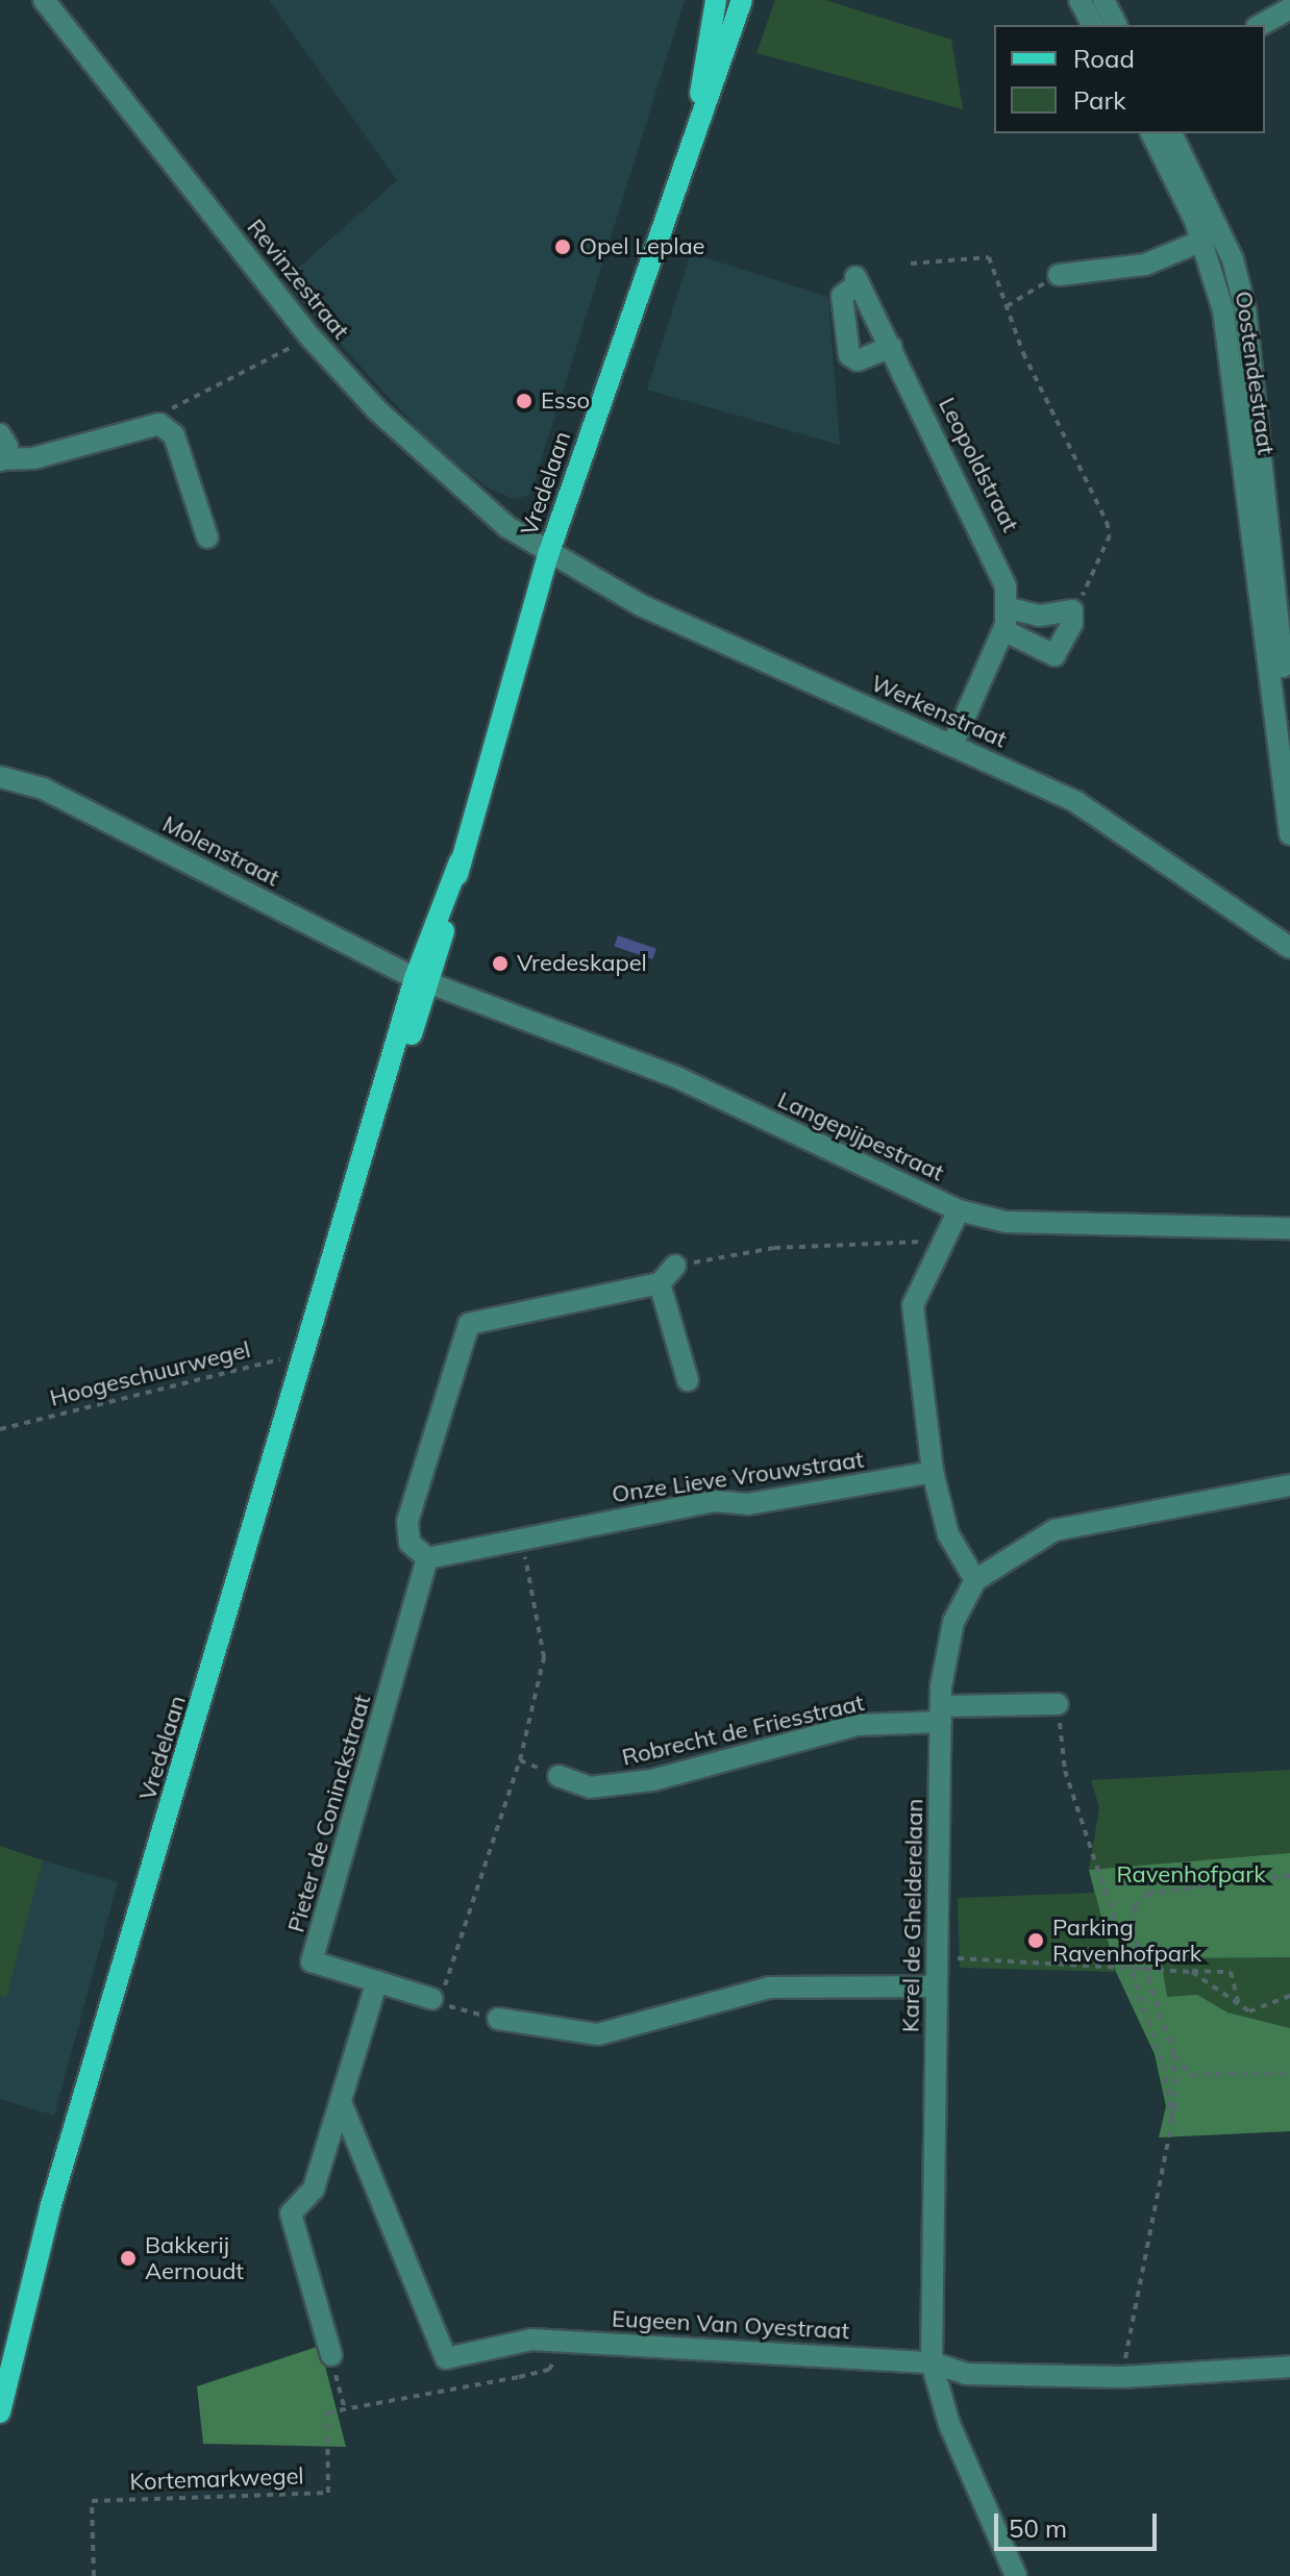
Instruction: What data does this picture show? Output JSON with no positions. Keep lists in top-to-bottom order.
{
  "streets": {
    "main road": ["Vredelaan"],
    "street": [
      "Revinzestraat",
      "Oostendestraat",
      "Leopoldstraat",
      "Werkenstraat",
      "Molenstraat",
      "Langepijpestraat",
      "Onze Lieve Vrouwstraat",
      "Robrecht de Friesstraat",
      "Pieter de Coninckstraat",
      "Karel de Ghelderelaan",
      "Eugeen Van Oyestraat"
    ],
    "path": ["Hoogeschuurwegel", "Kortemarkwegel"]
  },
  "crossings": [
    ["Revinzestraat", "Vredelaan"],
    ["Revinzestraat", "Werkenstraat"],
    ["Vredelaan", "Werkenstraat"],
    ["Vredelaan", "Molenstraat"],
    ["Vredelaan", "Langepijpestraat"],
    ["Vredelaan", "Hoogeschuurwegel"],
    ["Molenstraat", "Langepijpestraat"],
    ["Onze Lieve Vrouwstraat", "Pieter de Coninckstraat"],
    ["Robrecht de Friesstraat", "Karel de Ghelderelaan"],
    ["Karel de Ghelderelaan", "Eugeen Van Oyestraat"]
  ],
  "parks": ["Ravenhofpark"],
  "places": [
    "Opel Leplae",
    "Esso",
    "Vredeskapel",
    "Parking Ravenhofpark",
    "Bakkerij Aernoudt"
  ],
  "legend": ["Road", "Park"],
  "scale_bar": "50 m"
}
